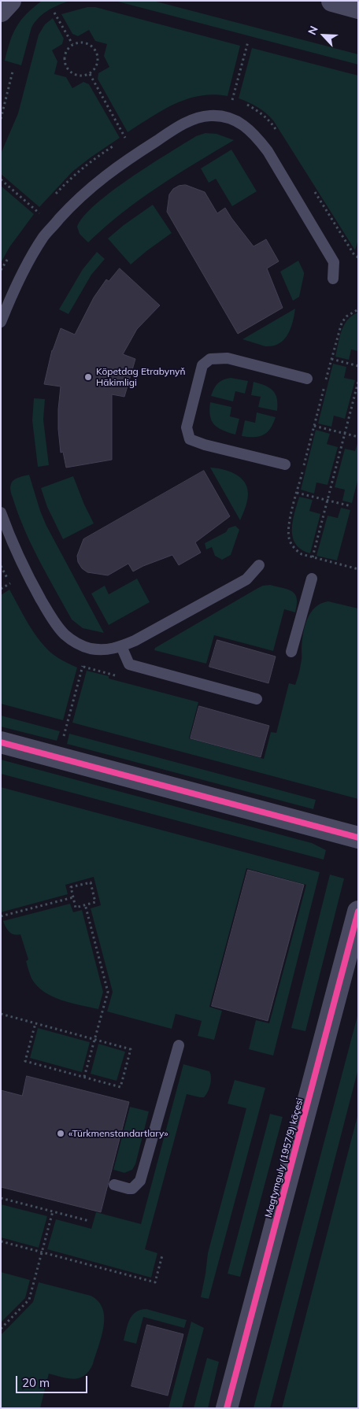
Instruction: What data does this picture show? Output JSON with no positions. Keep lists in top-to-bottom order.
{
  "streets": {
    "street": ["Magtymguly (1957/9) köçesi"]
  },
  "places": ["Köpetdag Etrabynyň Häkimligi", "«Türkmenstandartlary»"],
  "scale_bar": "20 m",
  "north": "top left"
}
